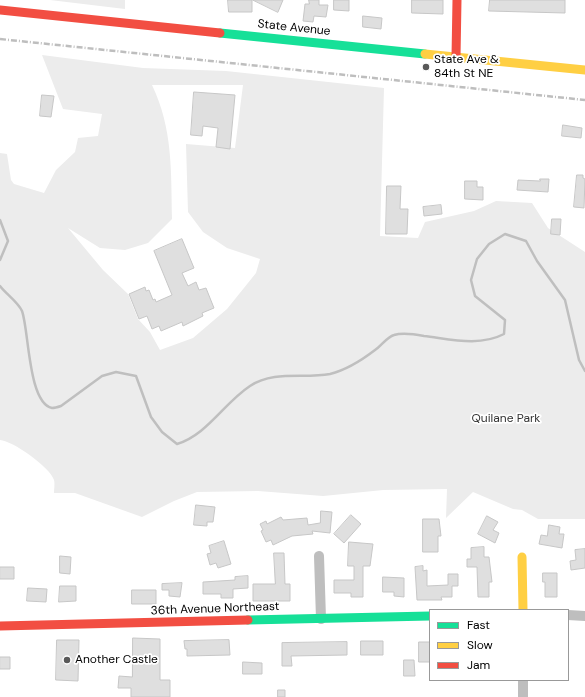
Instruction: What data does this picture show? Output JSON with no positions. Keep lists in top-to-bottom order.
{
  "streets": {
    "main road": ["State Avenue", "36th Avenue Northeast"]
  },
  "parks": ["Quilane Park"],
  "places": ["State Ave & 84th St NE", "Another Castle"],
  "legend": ["Fast", "Slow", "Jam"]
}
